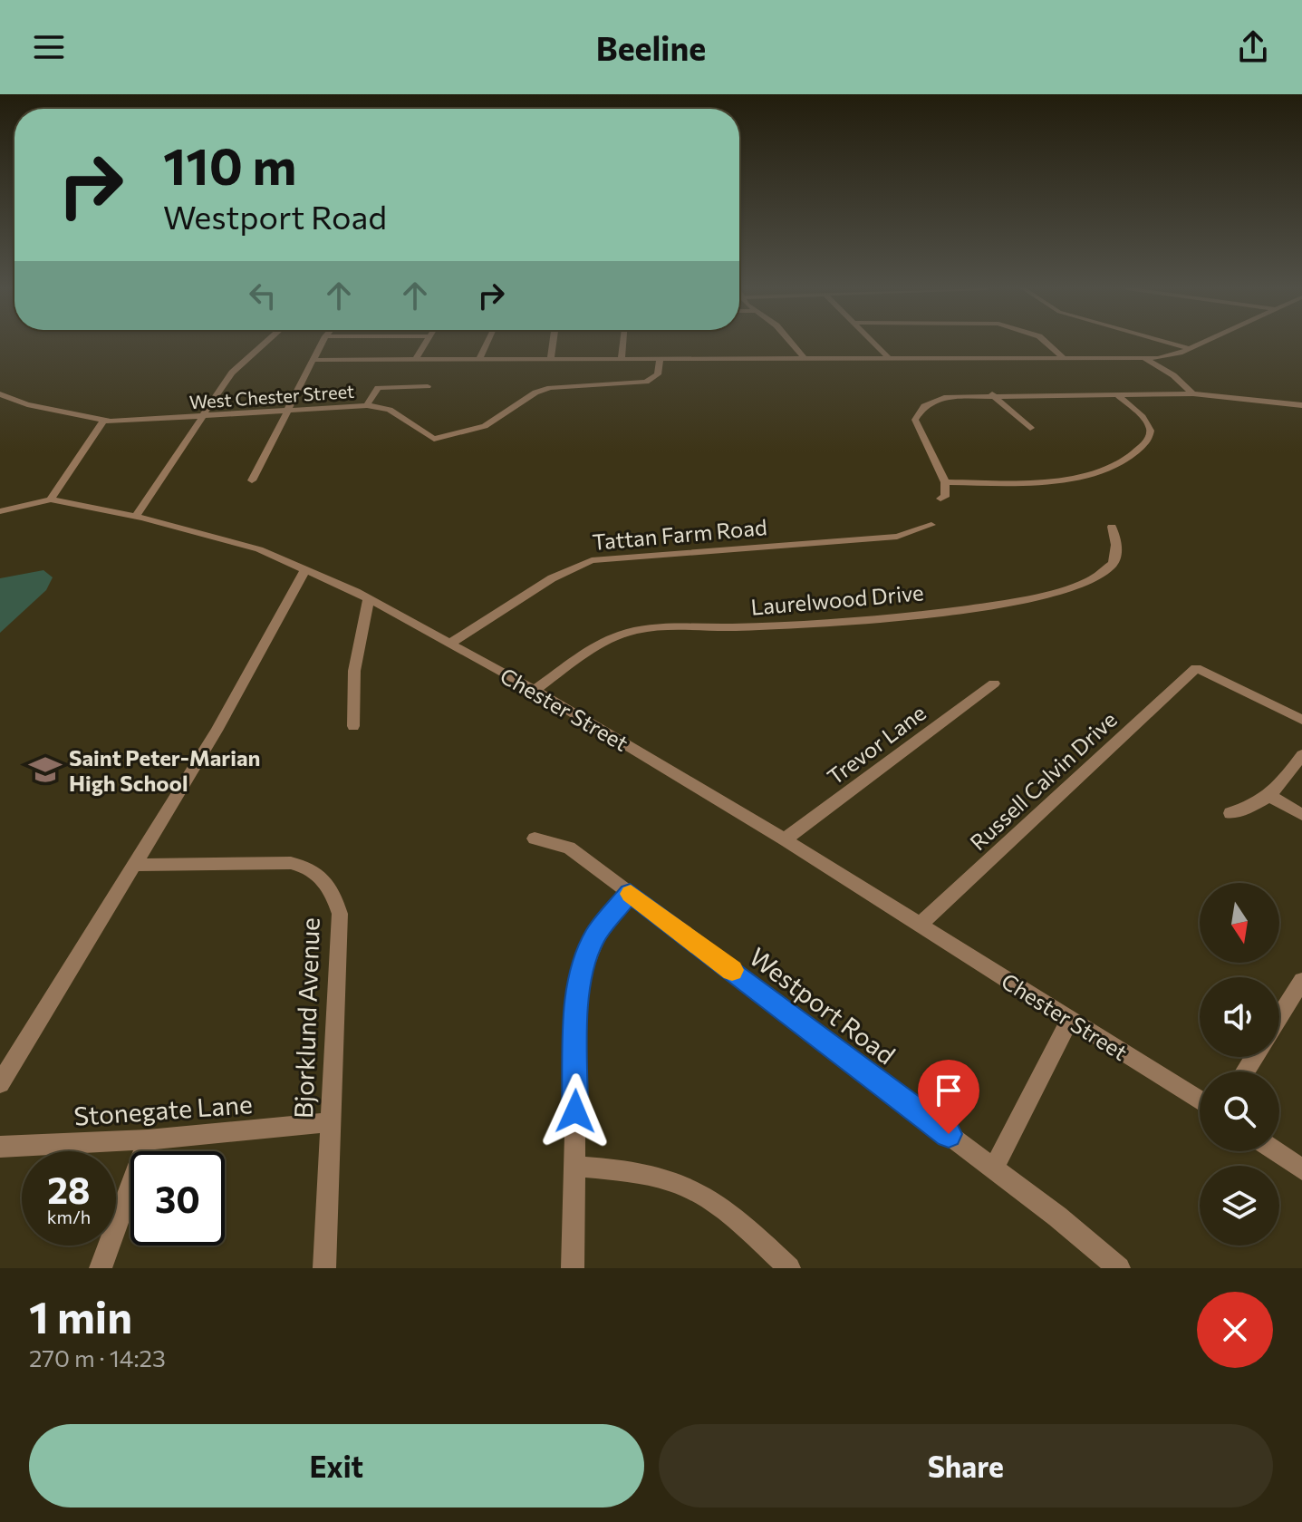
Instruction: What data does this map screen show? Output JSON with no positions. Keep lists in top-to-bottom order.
{
  "streets": {
    "street": [
      "West Chester Street",
      "Tattan Farm Road",
      "Laurelwood Drive",
      "Chester Street",
      "Trevor Lane",
      "Russell Calvin Drive",
      "Westport Road",
      "Bjorklund Avenue",
      "Stonegate Lane"
    ]
  },
  "crossings": [
    ["Tattan Farm Road", "Chester Street"],
    ["Laurelwood Drive", "Chester Street"],
    ["Chester Street", "Trevor Lane"],
    ["Chester Street", "Russell Calvin Drive"],
    ["Bjorklund Avenue", "Stonegate Lane"]
  ],
  "places": {
    "school or university": ["Saint Peter-Marian High School"]
  },
  "north": "bottom",
  "page": {
    "header": "Beeline",
    "turn": ["110 m", "Westport Road"],
    "speed": "28 km/h",
    "limit": "30",
    "heading": ["1 min", "270 m · 14:23"],
    "buttons": ["Exit", "Share"]
  }
}
